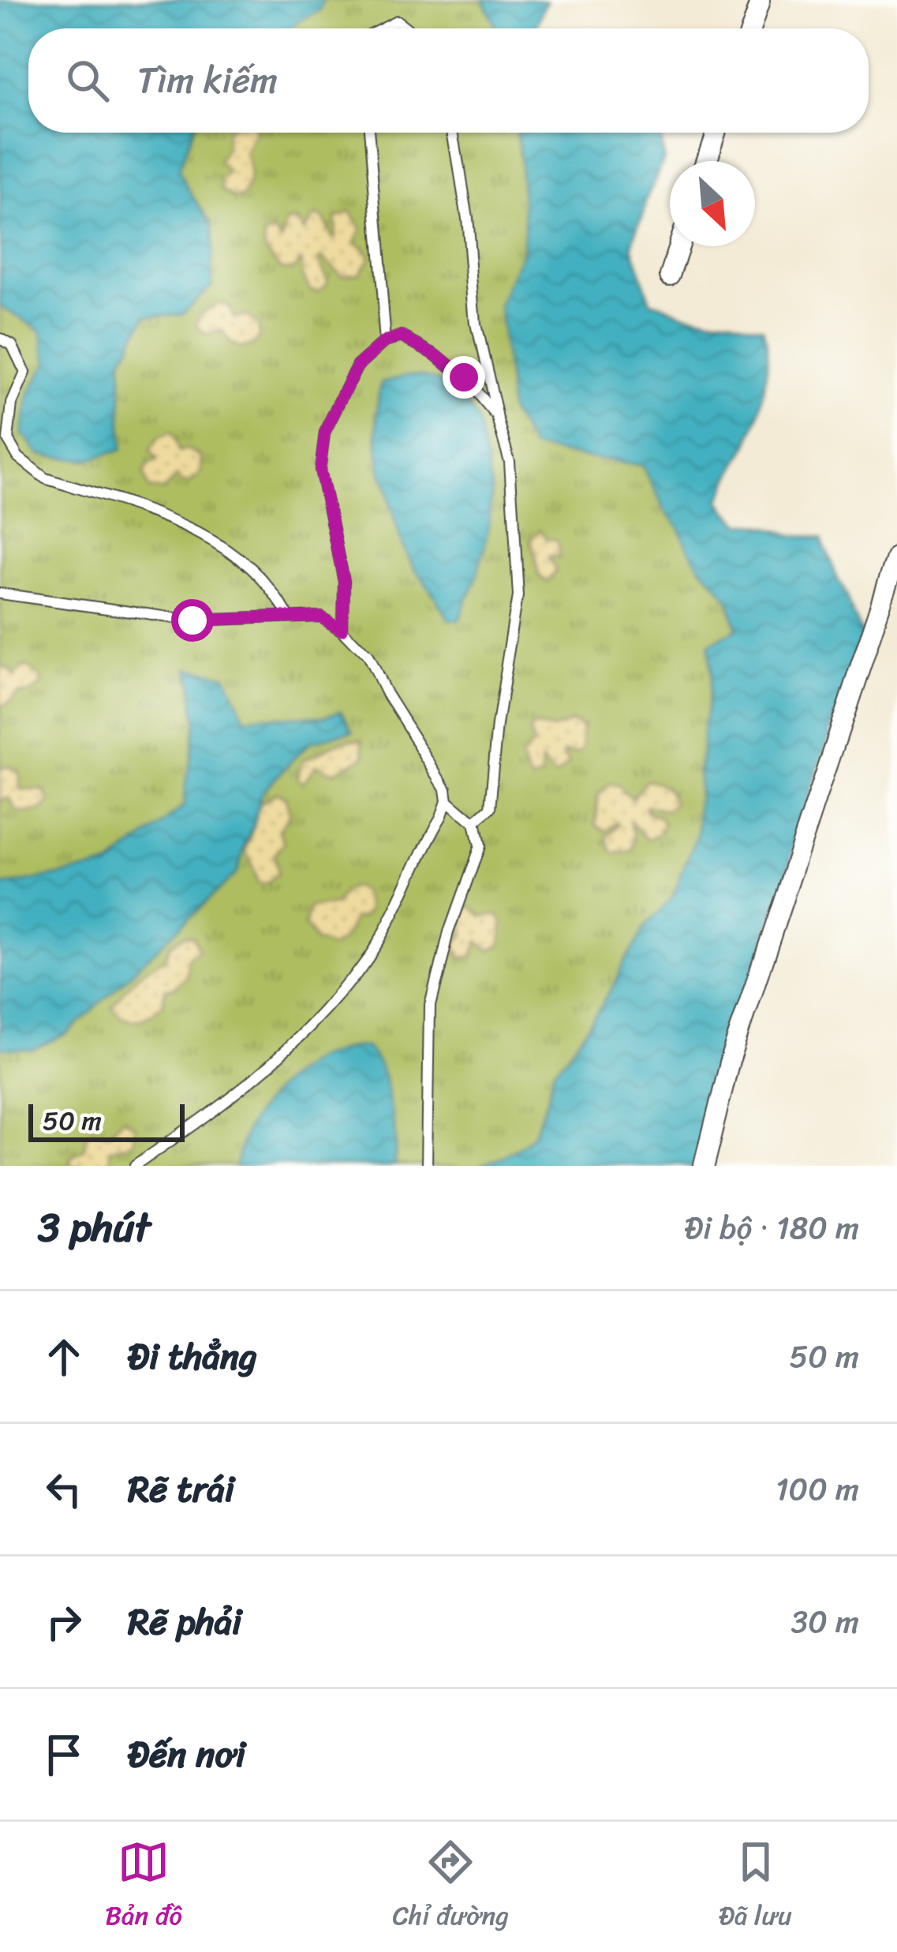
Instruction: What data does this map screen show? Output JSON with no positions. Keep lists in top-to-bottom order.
{
  "scale_bar": "50 m",
  "north": "bottom right",
  "page": {
    "search": "Tìm kiếm",
    "scale": "50 m",
    "heading": ["3 phút", "Đi bộ · 180 m"],
    "list": [
      ["Đi thẳng", "50 m"],
      ["Rẽ trái", "100 m"],
      ["Rẽ phải", "30 m"],
      "Đến nơi"
    ],
    "nav": ["Bản đồ", "Chỉ đường", "Đã lưu"]
  }
}
